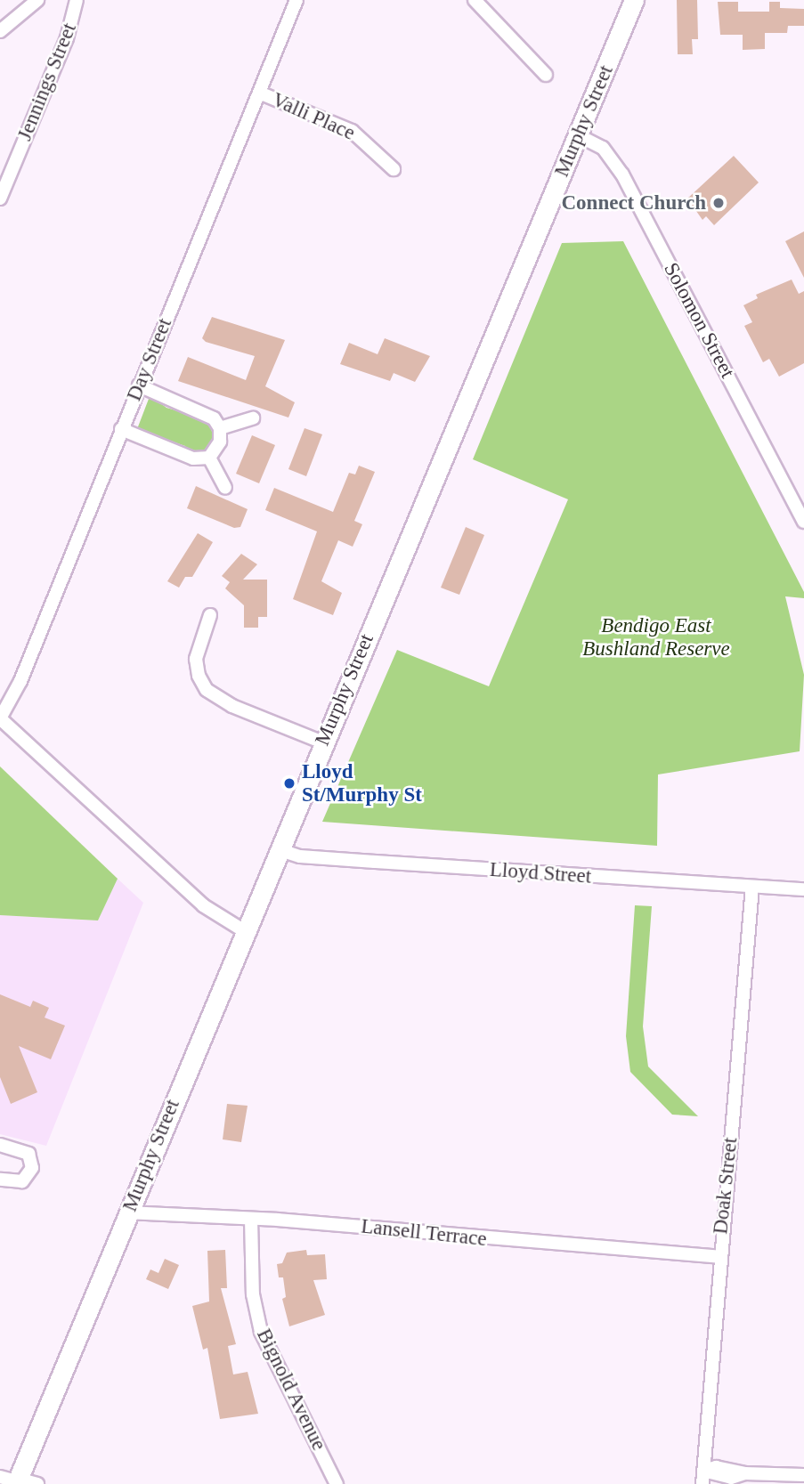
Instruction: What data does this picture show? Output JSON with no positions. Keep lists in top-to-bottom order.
{
  "streets": {
    "street": [
      "Jennings Street",
      "Valli Place",
      "Murphy Street",
      "Solomon Street",
      "Day Street",
      "Lloyd Street",
      "Doak Street",
      "Lansell Terrace",
      "Bignold Avenue"
    ]
  },
  "crossings": [
    ["Valli Place", "Day Street"],
    ["Murphy Street", "Solomon Street"],
    ["Murphy Street", "Lloyd Street"],
    ["Murphy Street", "Lansell Terrace"],
    ["Lloyd Street", "Doak Street"],
    ["Doak Street", "Lansell Terrace"],
    ["Lansell Terrace", "Bignold Avenue"]
  ],
  "parks": ["Bendigo East Bushland Reserve"],
  "places": ["Connect Church", "Lloyd St/Murphy St"]
}
